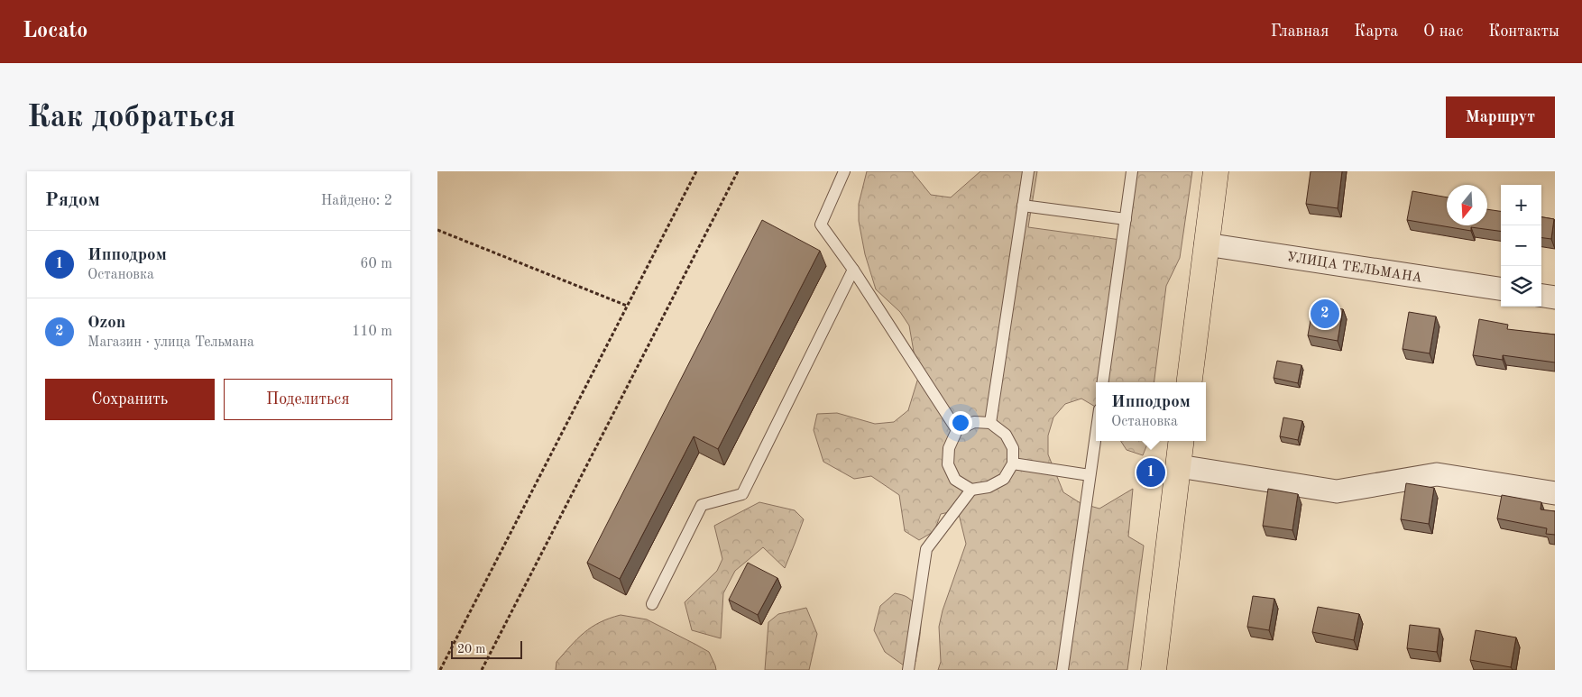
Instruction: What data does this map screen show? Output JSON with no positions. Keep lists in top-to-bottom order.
{
  "streets": {
    "street": ["УЛИЦА ТЕЛЬМАНА"]
  },
  "scale_bar": "20 m",
  "north": "bottom",
  "page": {
    "header": "Locato",
    "nav": [
      "Главная",
      "Карта",
      "О нас",
      "Контакты"
    ],
    "buttons": [
      "Маршрут",
      ["Сохранить", "Поделиться"]
    ],
    "title": "Как добраться",
    "heading": ["Рядом", "Найдено: 2"],
    "map_buttons": ["+", "−"],
    "list": [
      {
        "mark": "1",
        "name": "Ипподром",
        "note": "Остановка",
        "value": "60 m"
      },
      {
        "mark": "2",
        "name": "Ozon",
        "note": "Магазин · улица Тельмана",
        "value": "110 m"
      }
    ],
    "pins": ["2", "1"],
    "popup": ["Ипподром", "Остановка"],
    "scale": "20 m"
  }
}
